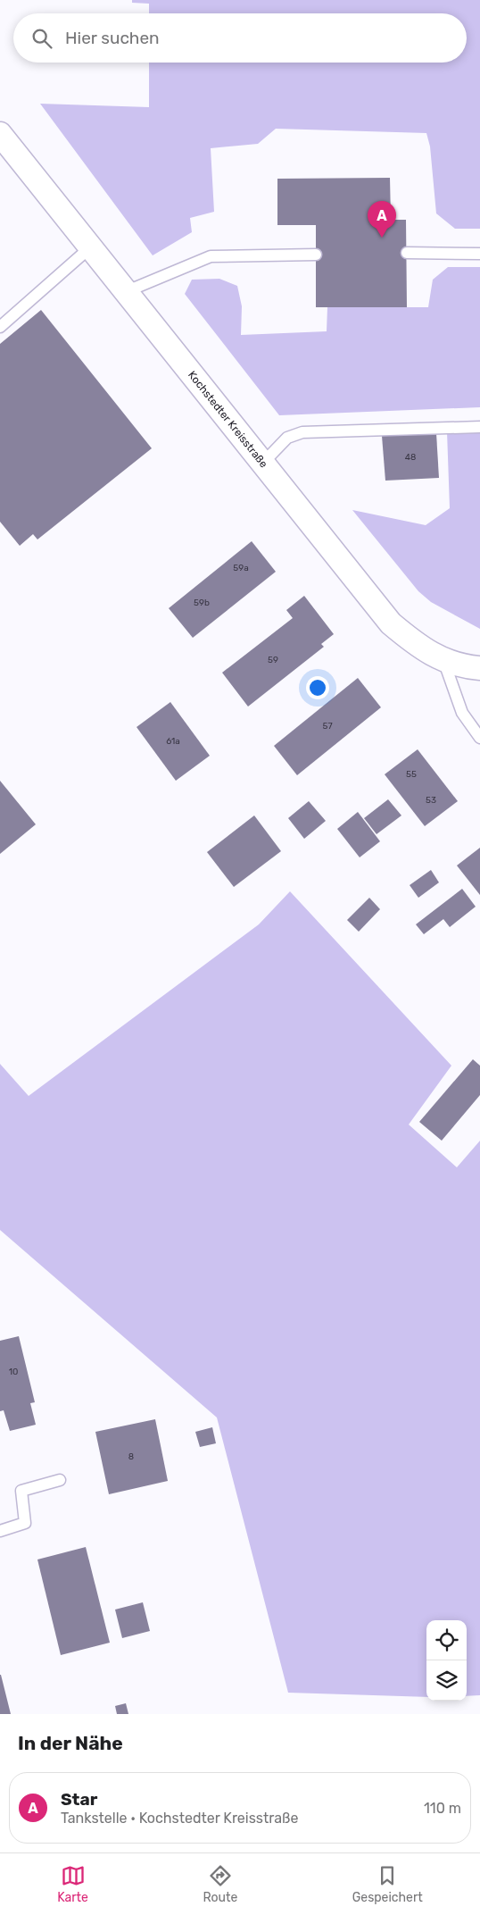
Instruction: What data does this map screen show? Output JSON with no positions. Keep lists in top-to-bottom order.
{
  "streets": {
    "street": ["Kochstedter Kreisstraße"]
  },
  "house_numbers": [
    "48",
    "59a",
    "59b",
    "59",
    "57",
    "61a",
    "55",
    "53",
    "10",
    "8"
  ],
  "page": {
    "search": "Hier suchen",
    "pins": "A",
    "heading": "In der Nähe",
    "list": [
      {
        "mark": "A",
        "name": "Star",
        "note": "Tankstelle · Kochstedter Kreisstraße",
        "value": "110 m"
      }
    ],
    "nav": ["Karte", "Route", "Gespeichert"]
  }
}
